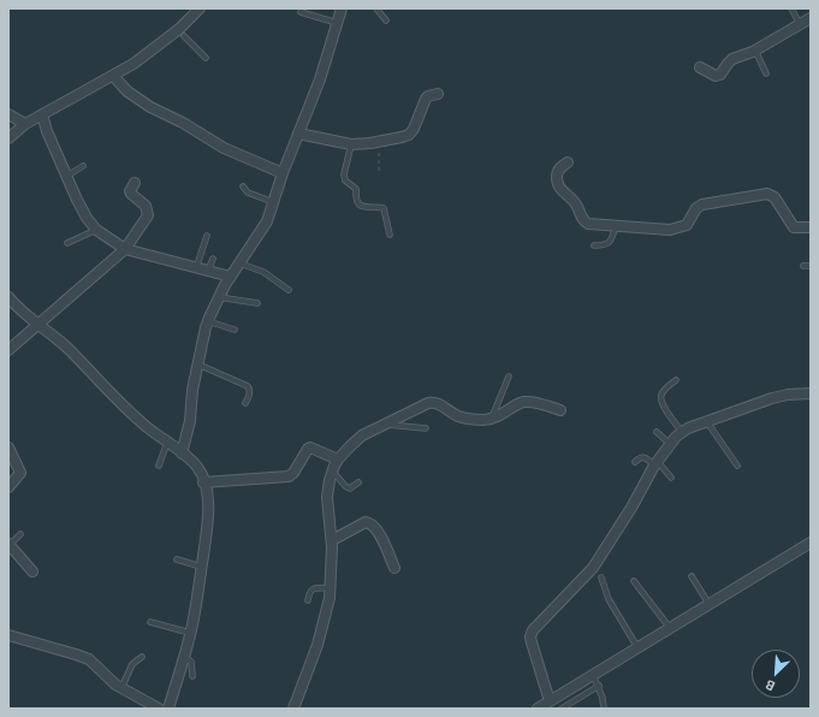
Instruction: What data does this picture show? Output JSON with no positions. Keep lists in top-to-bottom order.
{
  "north": "bottom left"
}
